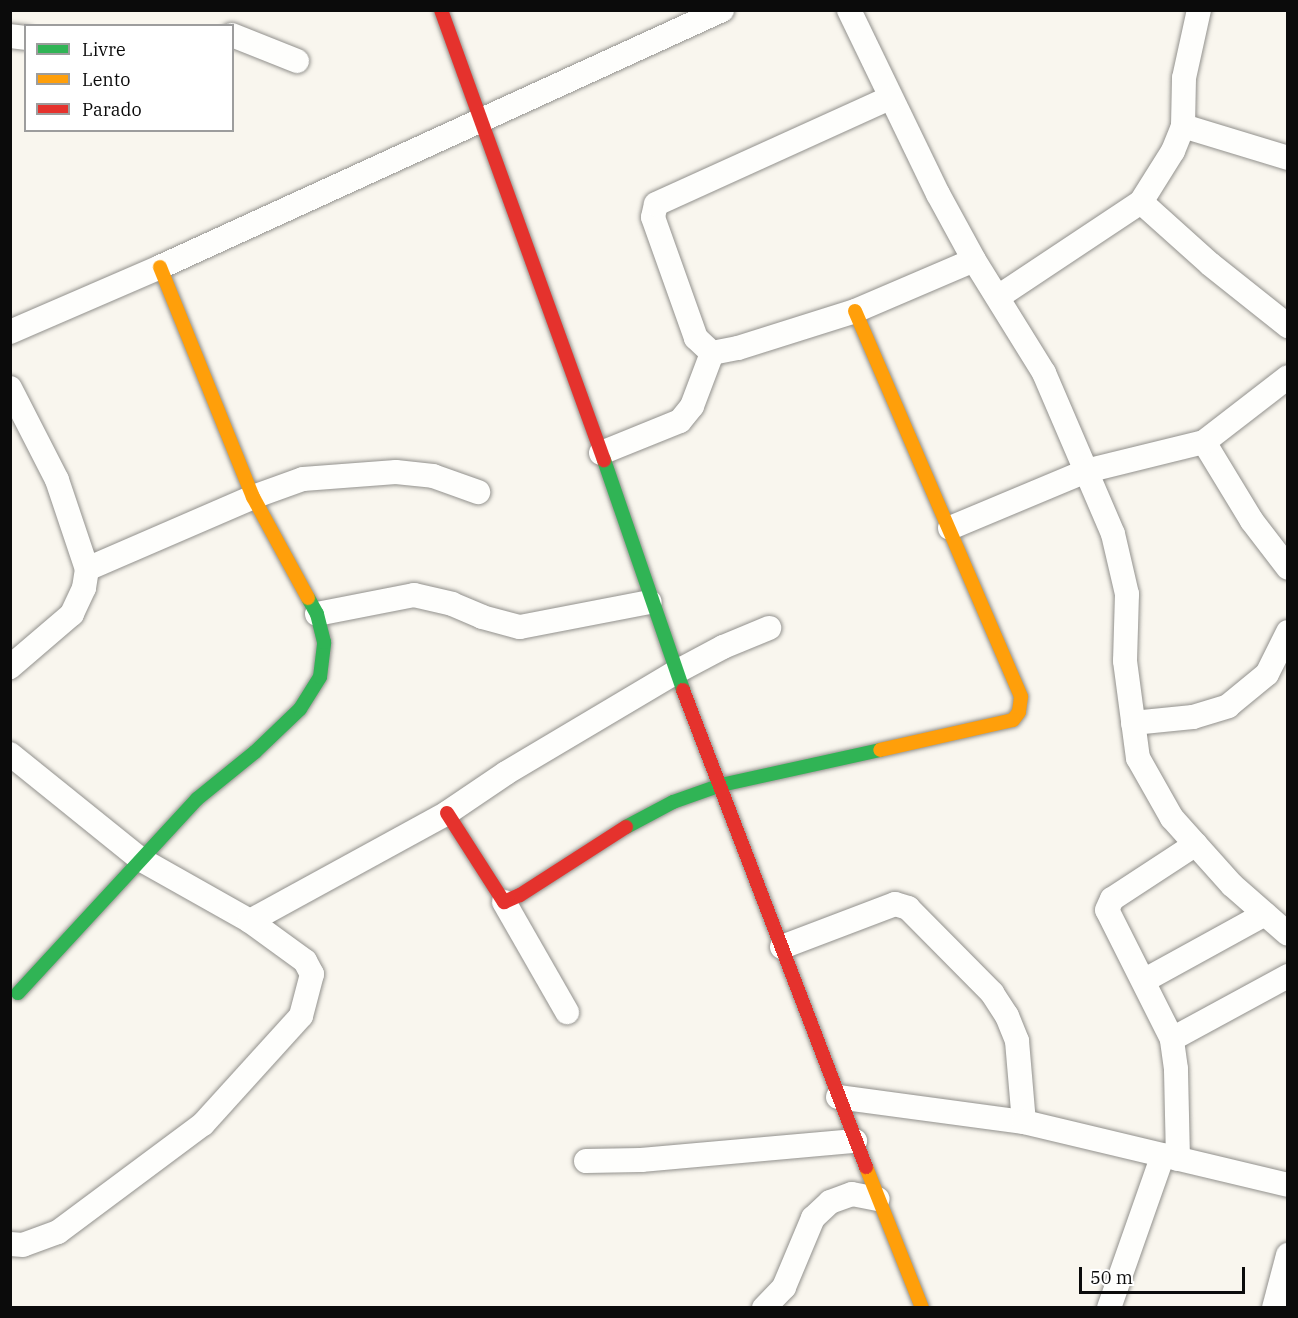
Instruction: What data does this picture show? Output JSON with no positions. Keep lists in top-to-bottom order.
{
  "legend": ["Livre", "Lento", "Parado"],
  "scale_bar": "50 m"
}
